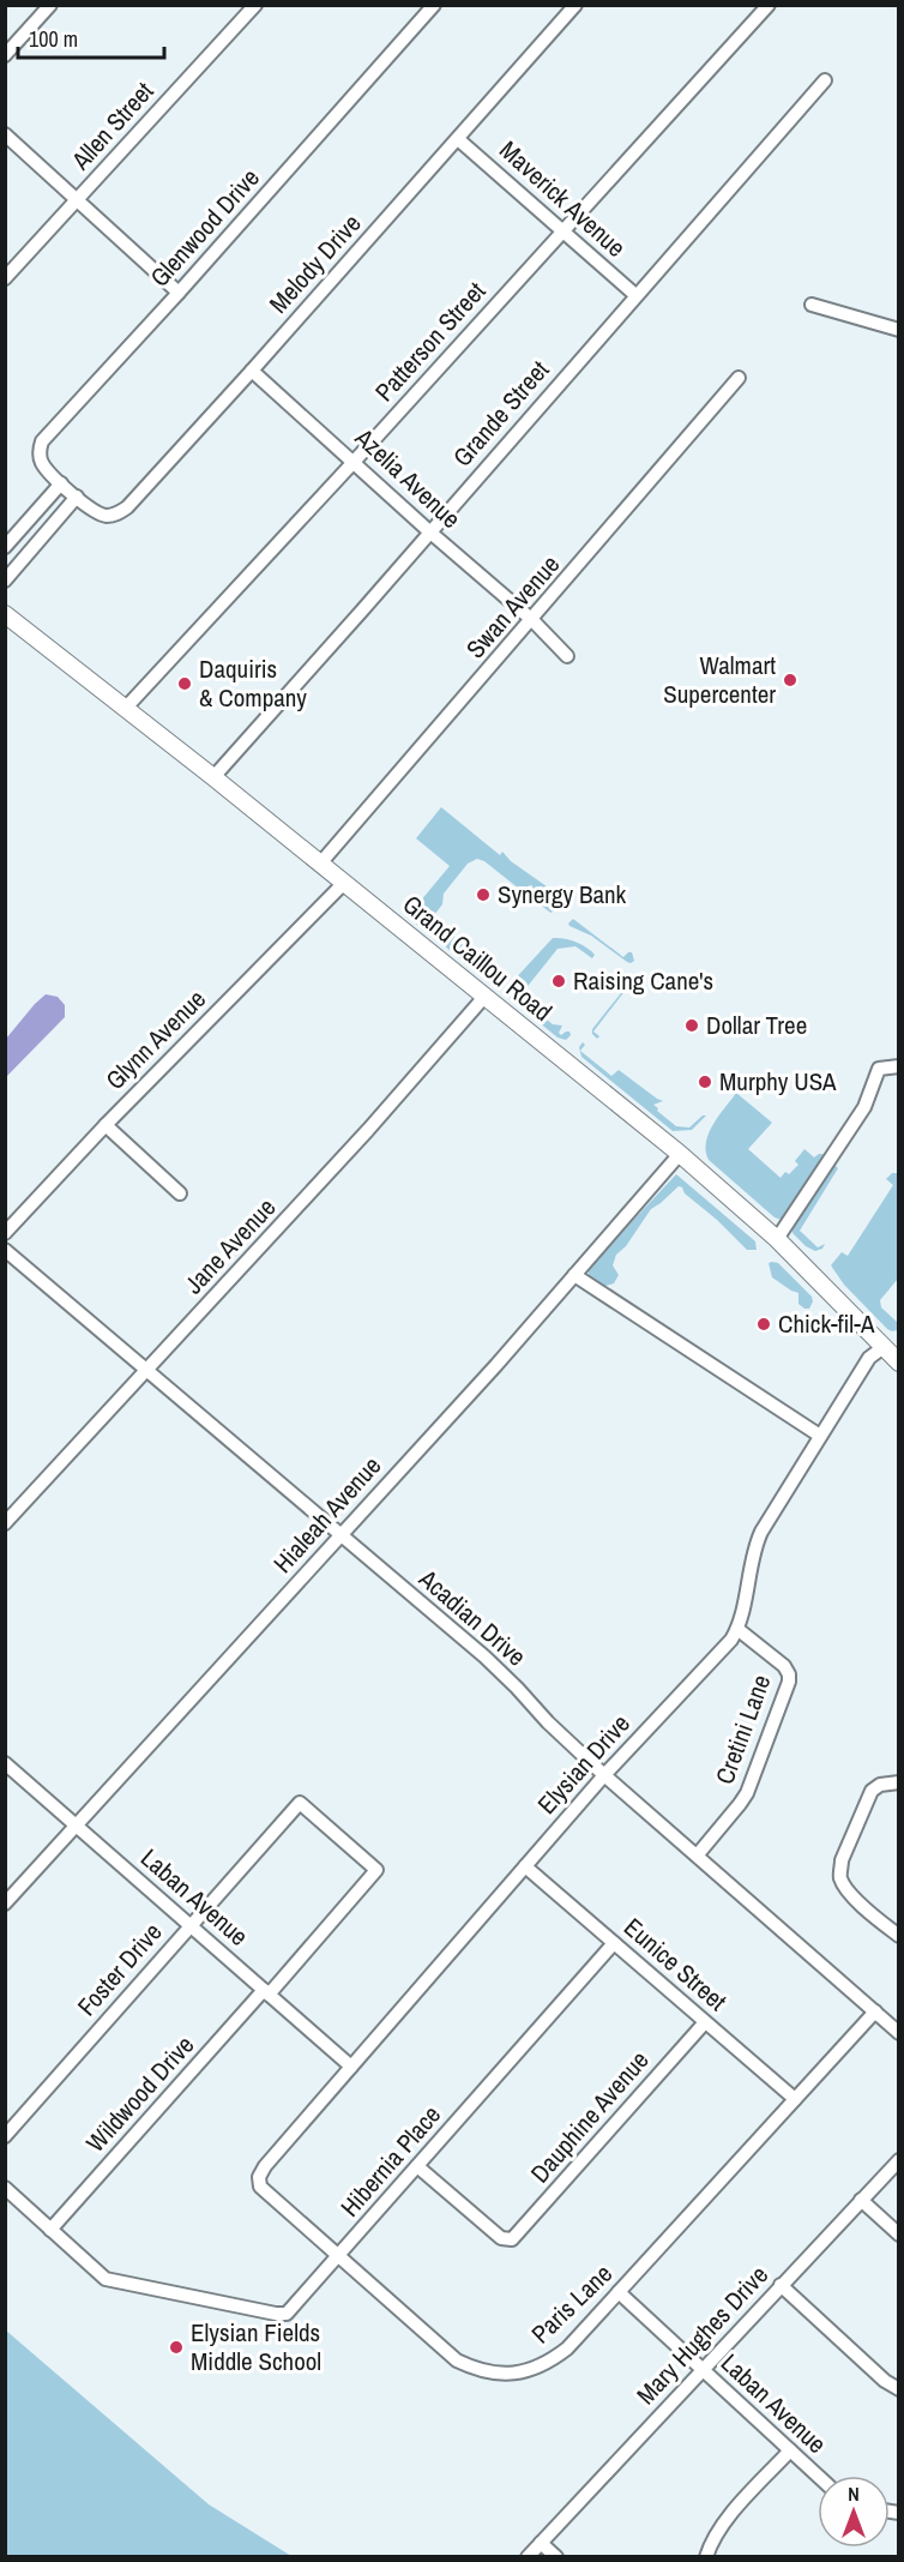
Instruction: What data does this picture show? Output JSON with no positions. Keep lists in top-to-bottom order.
{
  "streets": {
    "main road": ["Grand Caillou Road"],
    "street": [
      "Allen Street",
      "Maverick Avenue",
      "Glenwood Drive",
      "Melody Drive",
      "Patterson Street",
      "Grande Street",
      "Azelia Avenue",
      "Swan Avenue",
      "Glynn Avenue",
      "Jane Avenue",
      "Hialeah Avenue",
      "Acadian Drive",
      "Cretini Lane",
      "Elysian Drive",
      "Laban Avenue",
      "Eunice Street",
      "Foster Drive",
      "Wildwood Drive",
      "Dauphine Avenue",
      "Hibernia Place",
      "Paris Lane",
      "Mary Hughes Drive"
    ]
  },
  "crossings": [
    ["Maverick Avenue", "Melody Drive"],
    ["Maverick Avenue", "Patterson Street"],
    ["Maverick Avenue", "Grande Street"],
    ["Glenwood Drive", "Melody Drive"],
    ["Melody Drive", "Azelia Avenue"],
    ["Patterson Street", "Azelia Avenue"],
    ["Patterson Street", "Grand Caillou Road"],
    ["Grande Street", "Azelia Avenue"],
    ["Grande Street", "Grand Caillou Road"],
    ["Azelia Avenue", "Swan Avenue"],
    ["Swan Avenue", "Grand Caillou Road"],
    ["Grand Caillou Road", "Glynn Avenue"],
    ["Grand Caillou Road", "Jane Avenue"],
    ["Grand Caillou Road", "Hialeah Avenue"],
    ["Grand Caillou Road", "Elysian Drive"],
    ["Jane Avenue", "Acadian Drive"],
    ["Hialeah Avenue", "Acadian Drive"],
    ["Hialeah Avenue", "Laban Avenue"],
    ["Acadian Drive", "Cretini Lane"],
    ["Acadian Drive", "Elysian Drive"],
    ["Acadian Drive", "Paris Lane"],
    ["Cretini Lane", "Elysian Drive"],
    ["Elysian Drive", "Laban Avenue"],
    ["Elysian Drive", "Eunice Street"],
    ["Elysian Drive", "Paris Lane"],
    ["Laban Avenue", "Foster Drive"],
    ["Laban Avenue", "Wildwood Drive"],
    ["Laban Avenue", "Paris Lane"],
    ["Laban Avenue", "Mary Hughes Drive"],
    ["Eunice Street", "Dauphine Avenue"],
    ["Eunice Street", "Hibernia Place"],
    ["Eunice Street", "Paris Lane"],
    ["Foster Drive", "Wildwood Drive"],
    ["Wildwood Drive", "Hibernia Place"],
    ["Dauphine Avenue", "Hibernia Place"],
    ["Hibernia Place", "Paris Lane"]
  ],
  "places": [
    "Walmart Supercenter",
    "Daquiris & Company",
    "Synergy Bank",
    "Raising Cane's",
    "Dollar Tree",
    "Murphy USA",
    "Chick-fil-A",
    "Elysian Fields Middle School"
  ],
  "scale_bar": "100 m",
  "north": "top"
}
